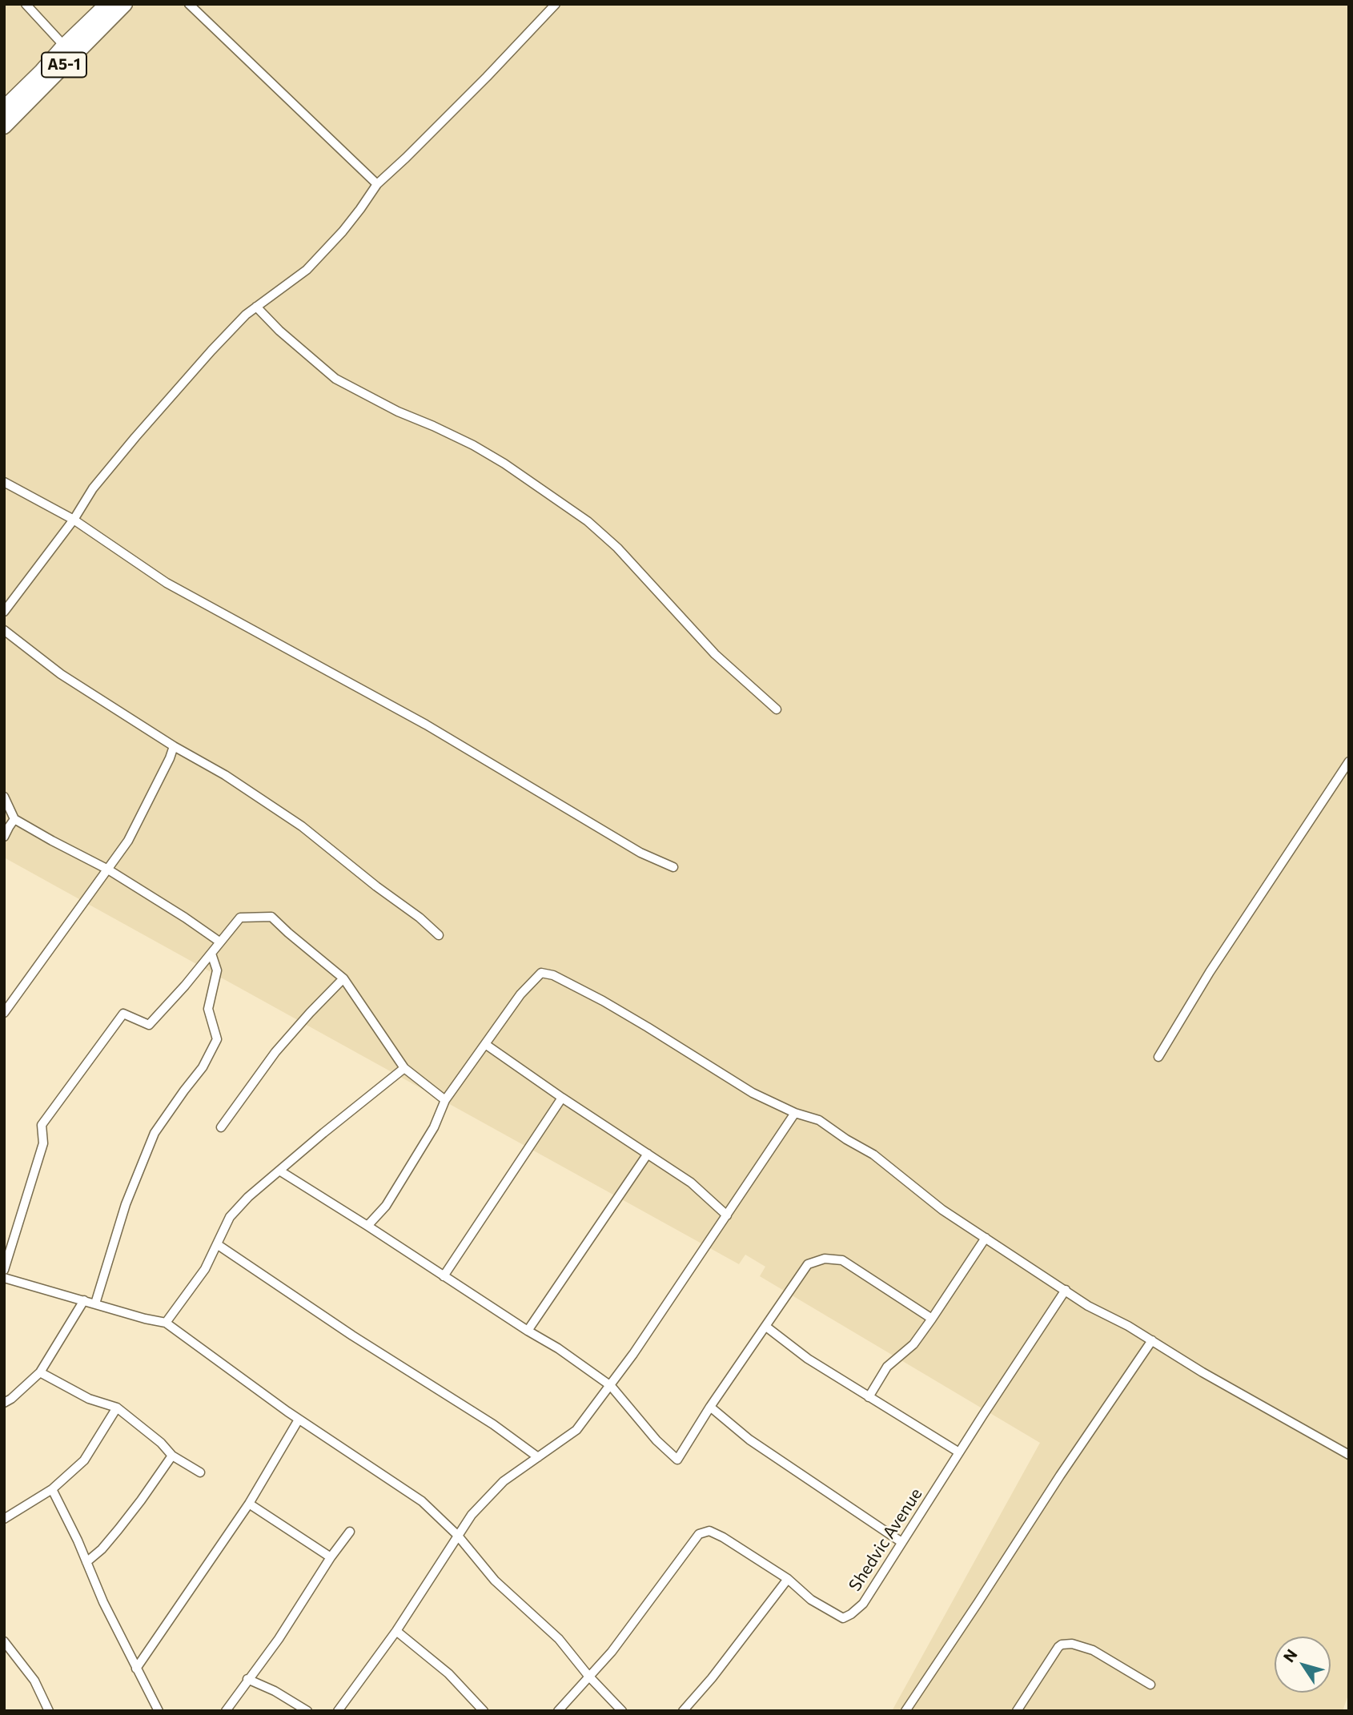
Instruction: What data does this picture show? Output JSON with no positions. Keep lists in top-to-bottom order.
{
  "streets": {
    "highway": ["A5-1"],
    "street": ["Shedvic Avenue"]
  },
  "north": "top left"
}
